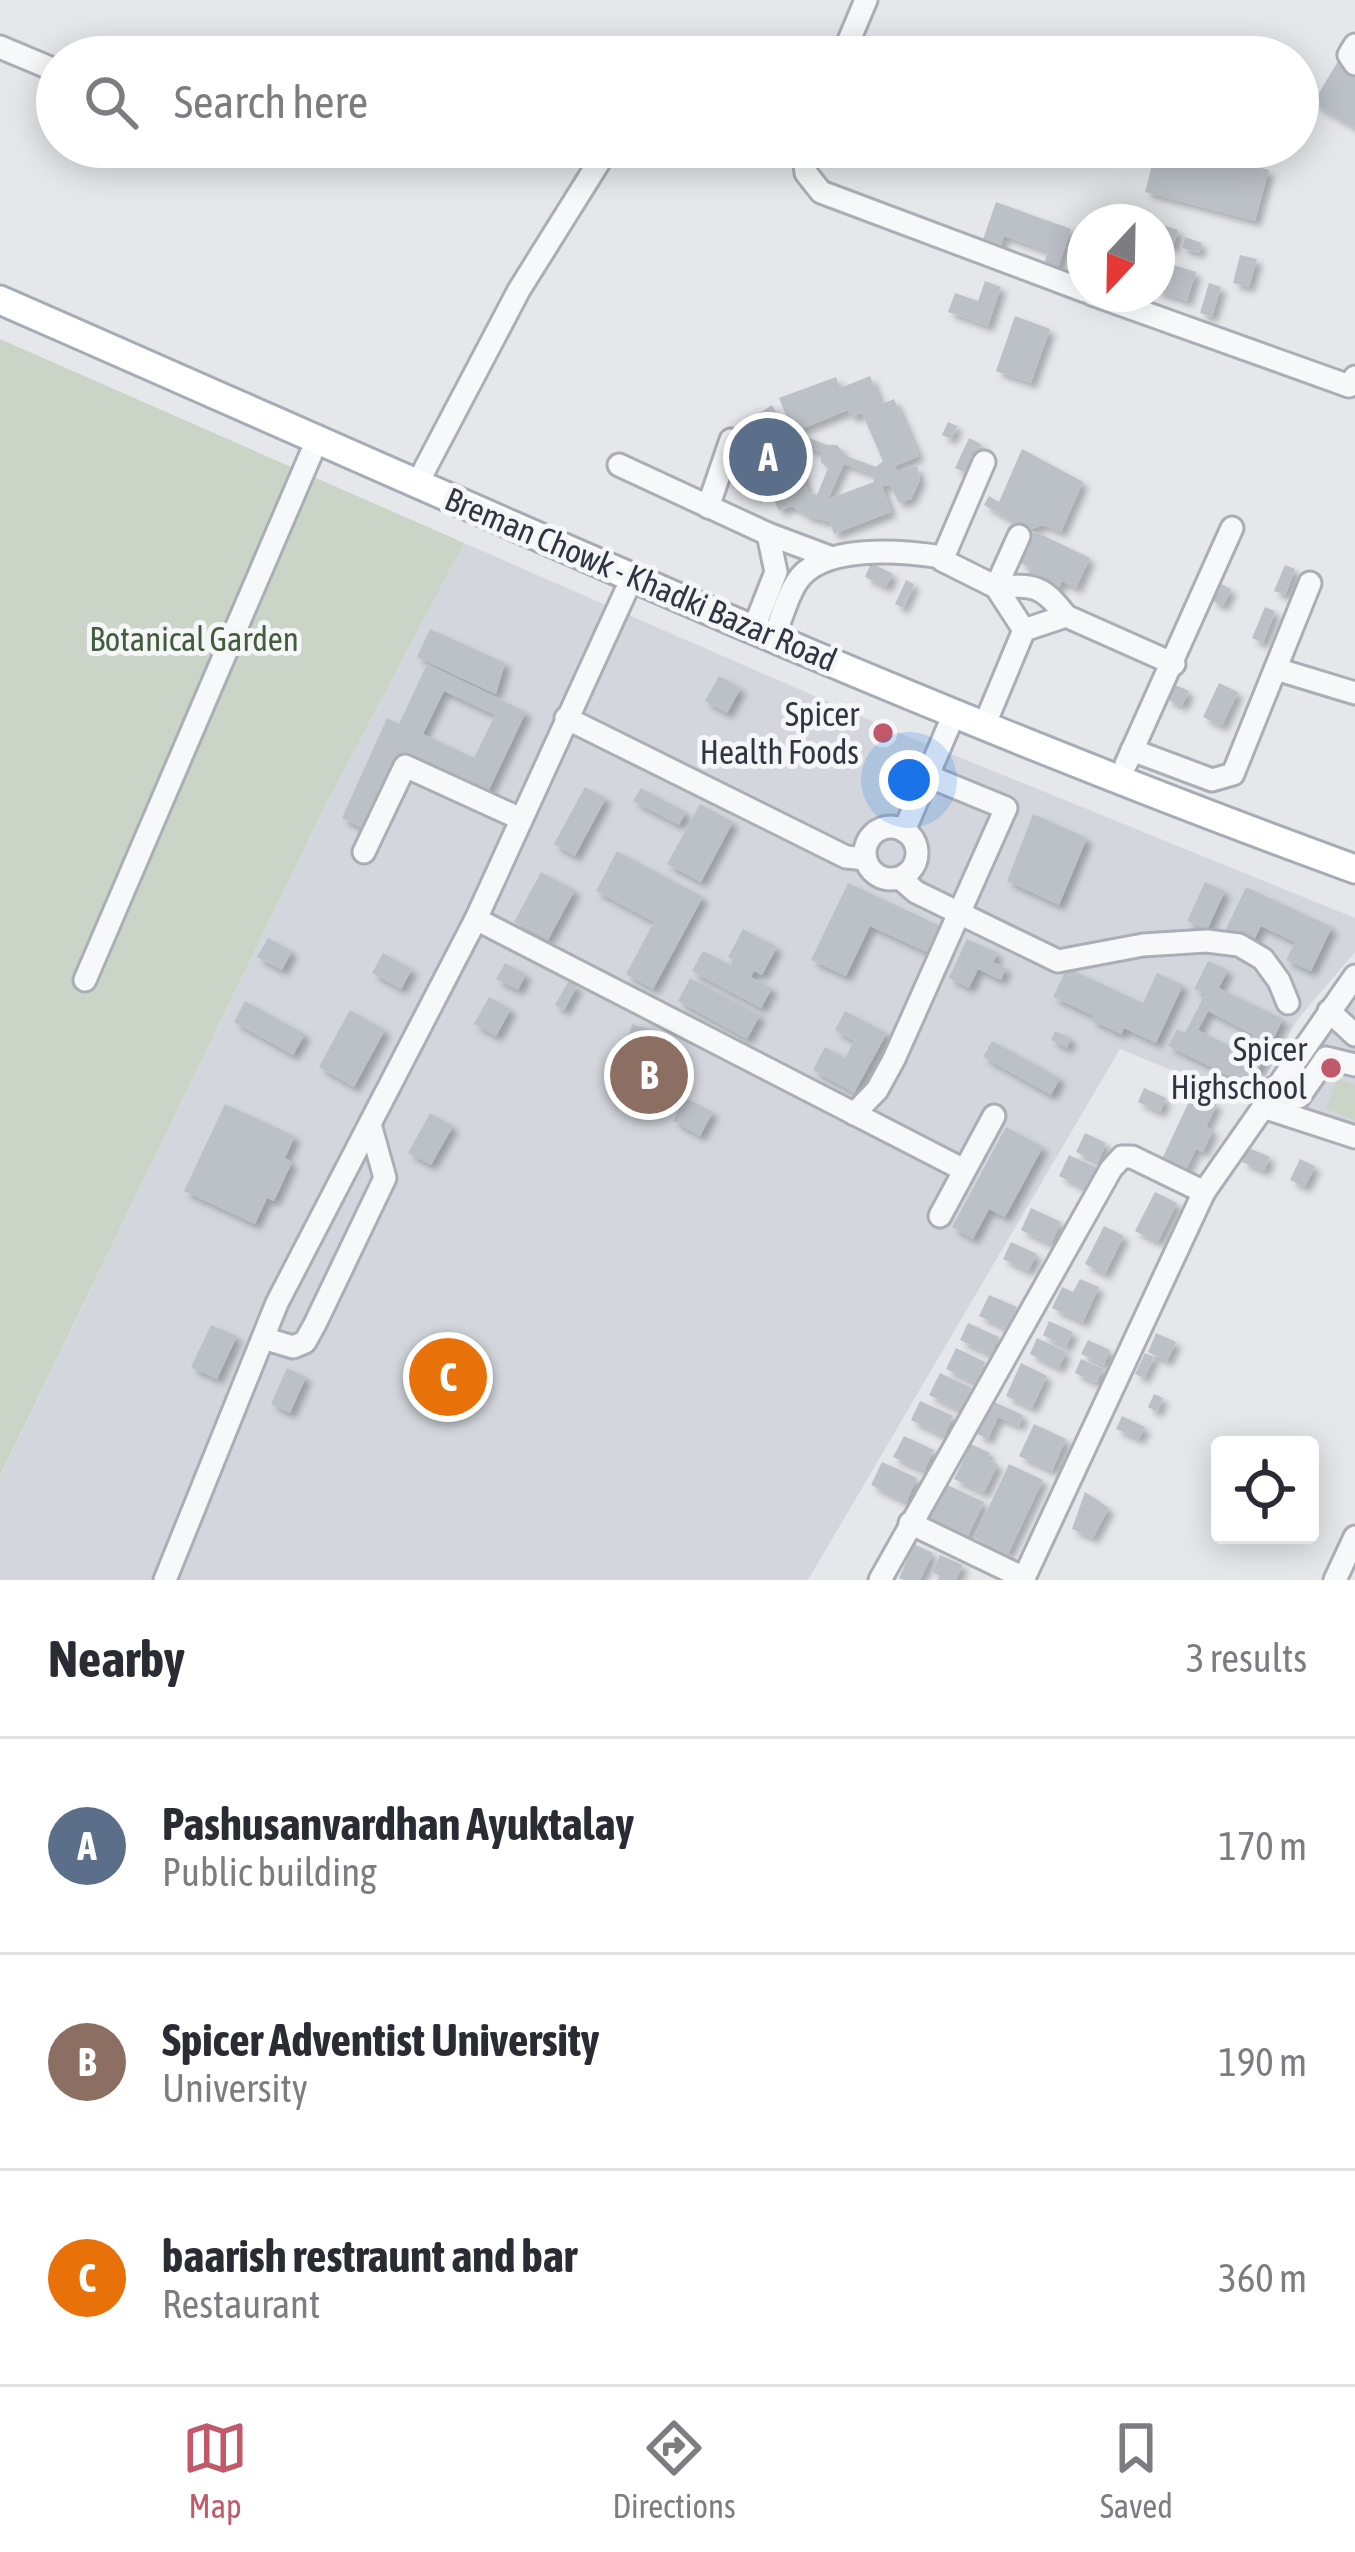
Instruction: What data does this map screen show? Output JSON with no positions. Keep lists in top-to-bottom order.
{
  "streets": {
    "main road": ["Breman Chowk - Khadki Bazar Road"]
  },
  "parks": ["Botanical Garden"],
  "places": ["Spicer Health Foods", "Spicer Highschool"],
  "north": "bottom",
  "page": {
    "search": "Search here",
    "pins": ["A", "B", "C"],
    "heading": ["Nearby", "3 results"],
    "list": [
      {
        "mark": "A",
        "name": "Pashusanvardhan Ayuktalay",
        "note": "Public building",
        "value": "170 m"
      },
      {
        "mark": "B",
        "name": "Spicer Adventist University",
        "note": "University",
        "value": "190 m"
      },
      {
        "mark": "C",
        "name": "baarish restraunt and bar",
        "note": "Restaurant",
        "value": "360 m"
      }
    ],
    "nav": ["Map", "Directions", "Saved"]
  }
}
